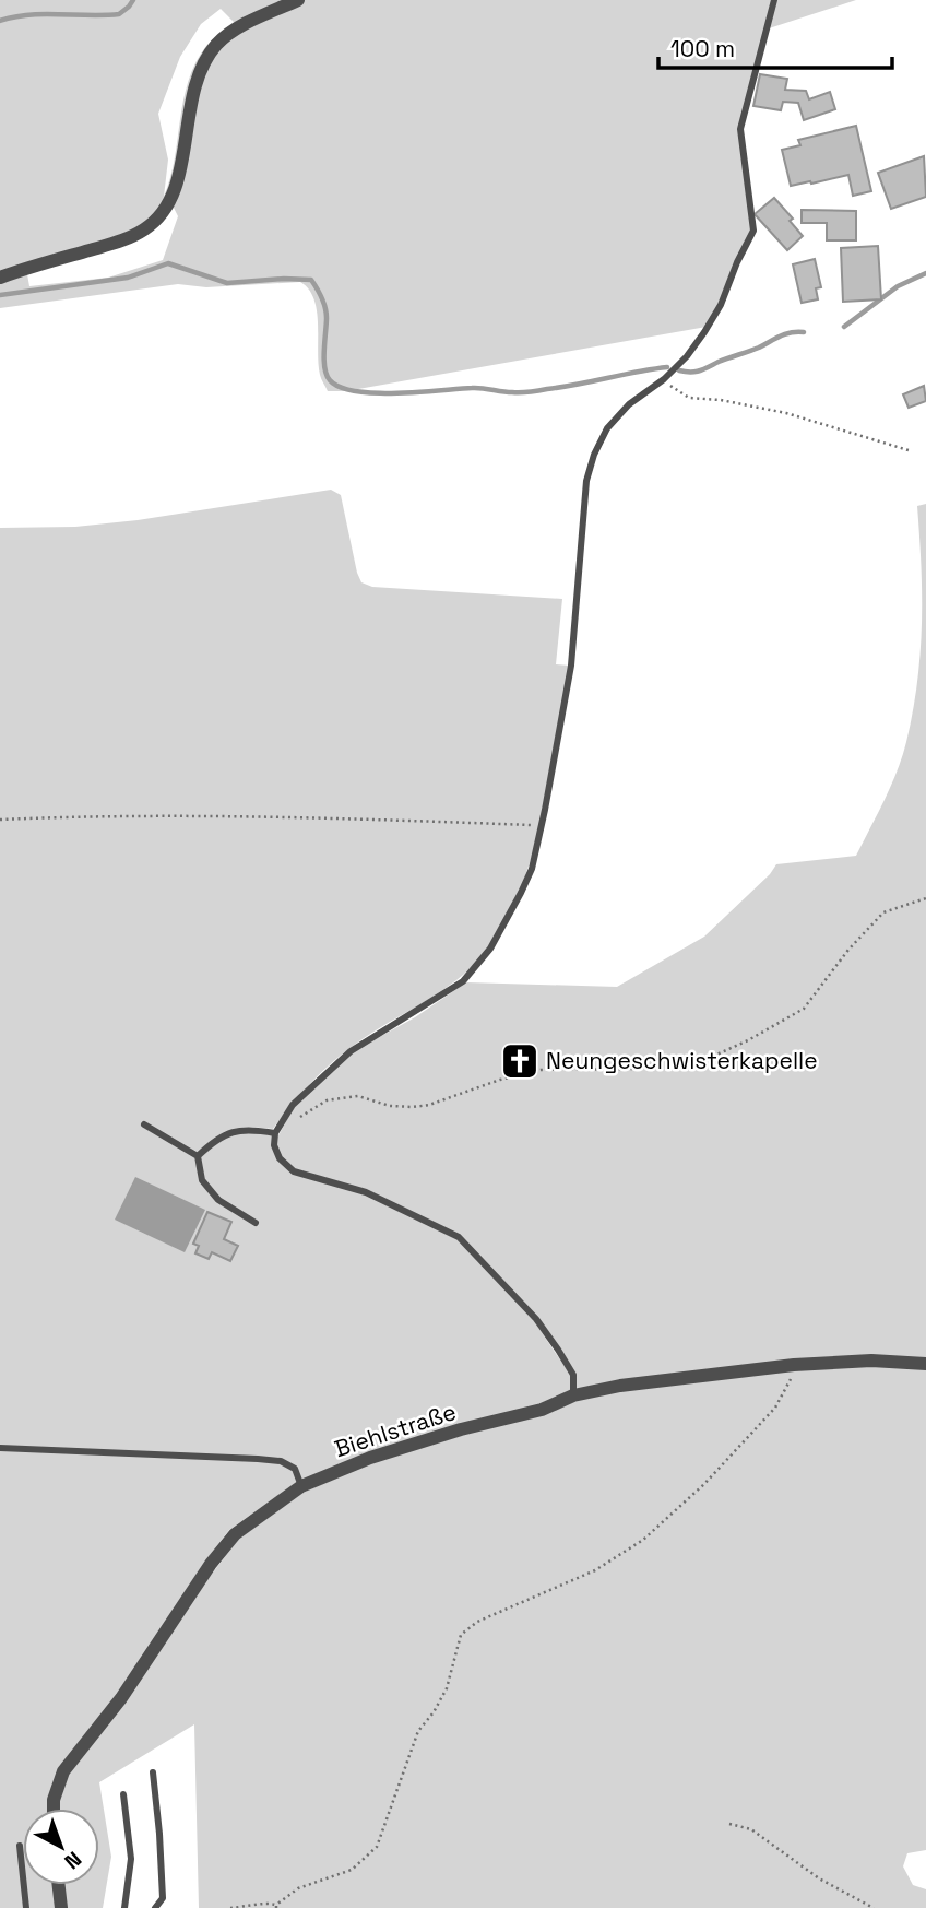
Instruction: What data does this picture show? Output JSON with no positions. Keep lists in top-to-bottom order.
{
  "streets": {
    "street": ["Biehlstraße"]
  },
  "places": {
    "church": ["Neungeschwisterkapelle"]
  },
  "scale_bar": "100 m",
  "north": "bottom right"
}
